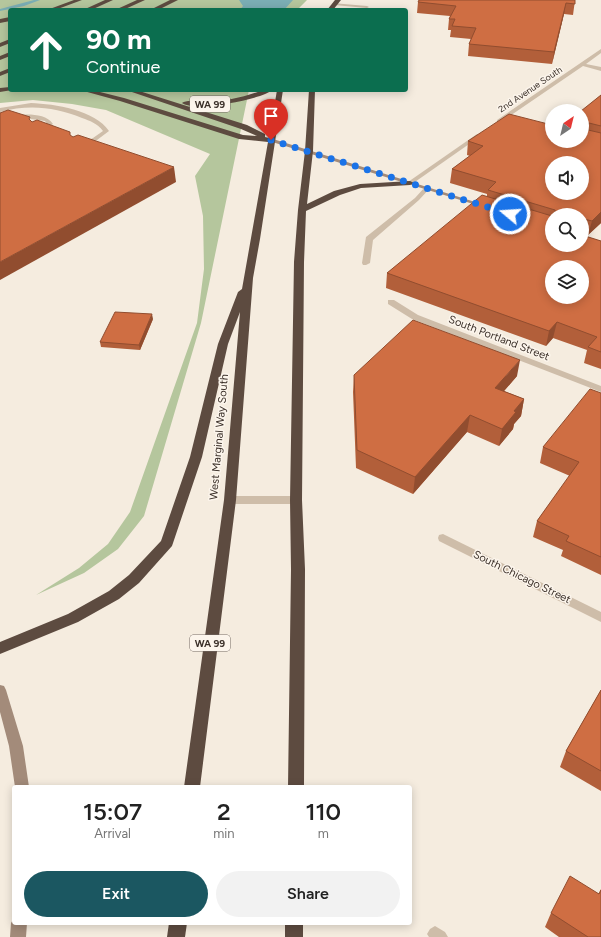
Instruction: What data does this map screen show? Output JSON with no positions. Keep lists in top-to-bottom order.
{
  "streets": {
    "highway": ["WA 99", "West Marginal Way South"],
    "street": ["2nd Avenue South", "South Portland Street", "South Chicago Street"]
  },
  "north": "top right",
  "page": {
    "turn": ["90 m", "Continue"],
    "eta": [
      "15:07",
      "Arrival",
      "2",
      "min",
      "110",
      "m"
    ],
    "buttons": ["Exit", "Share"]
  }
}
